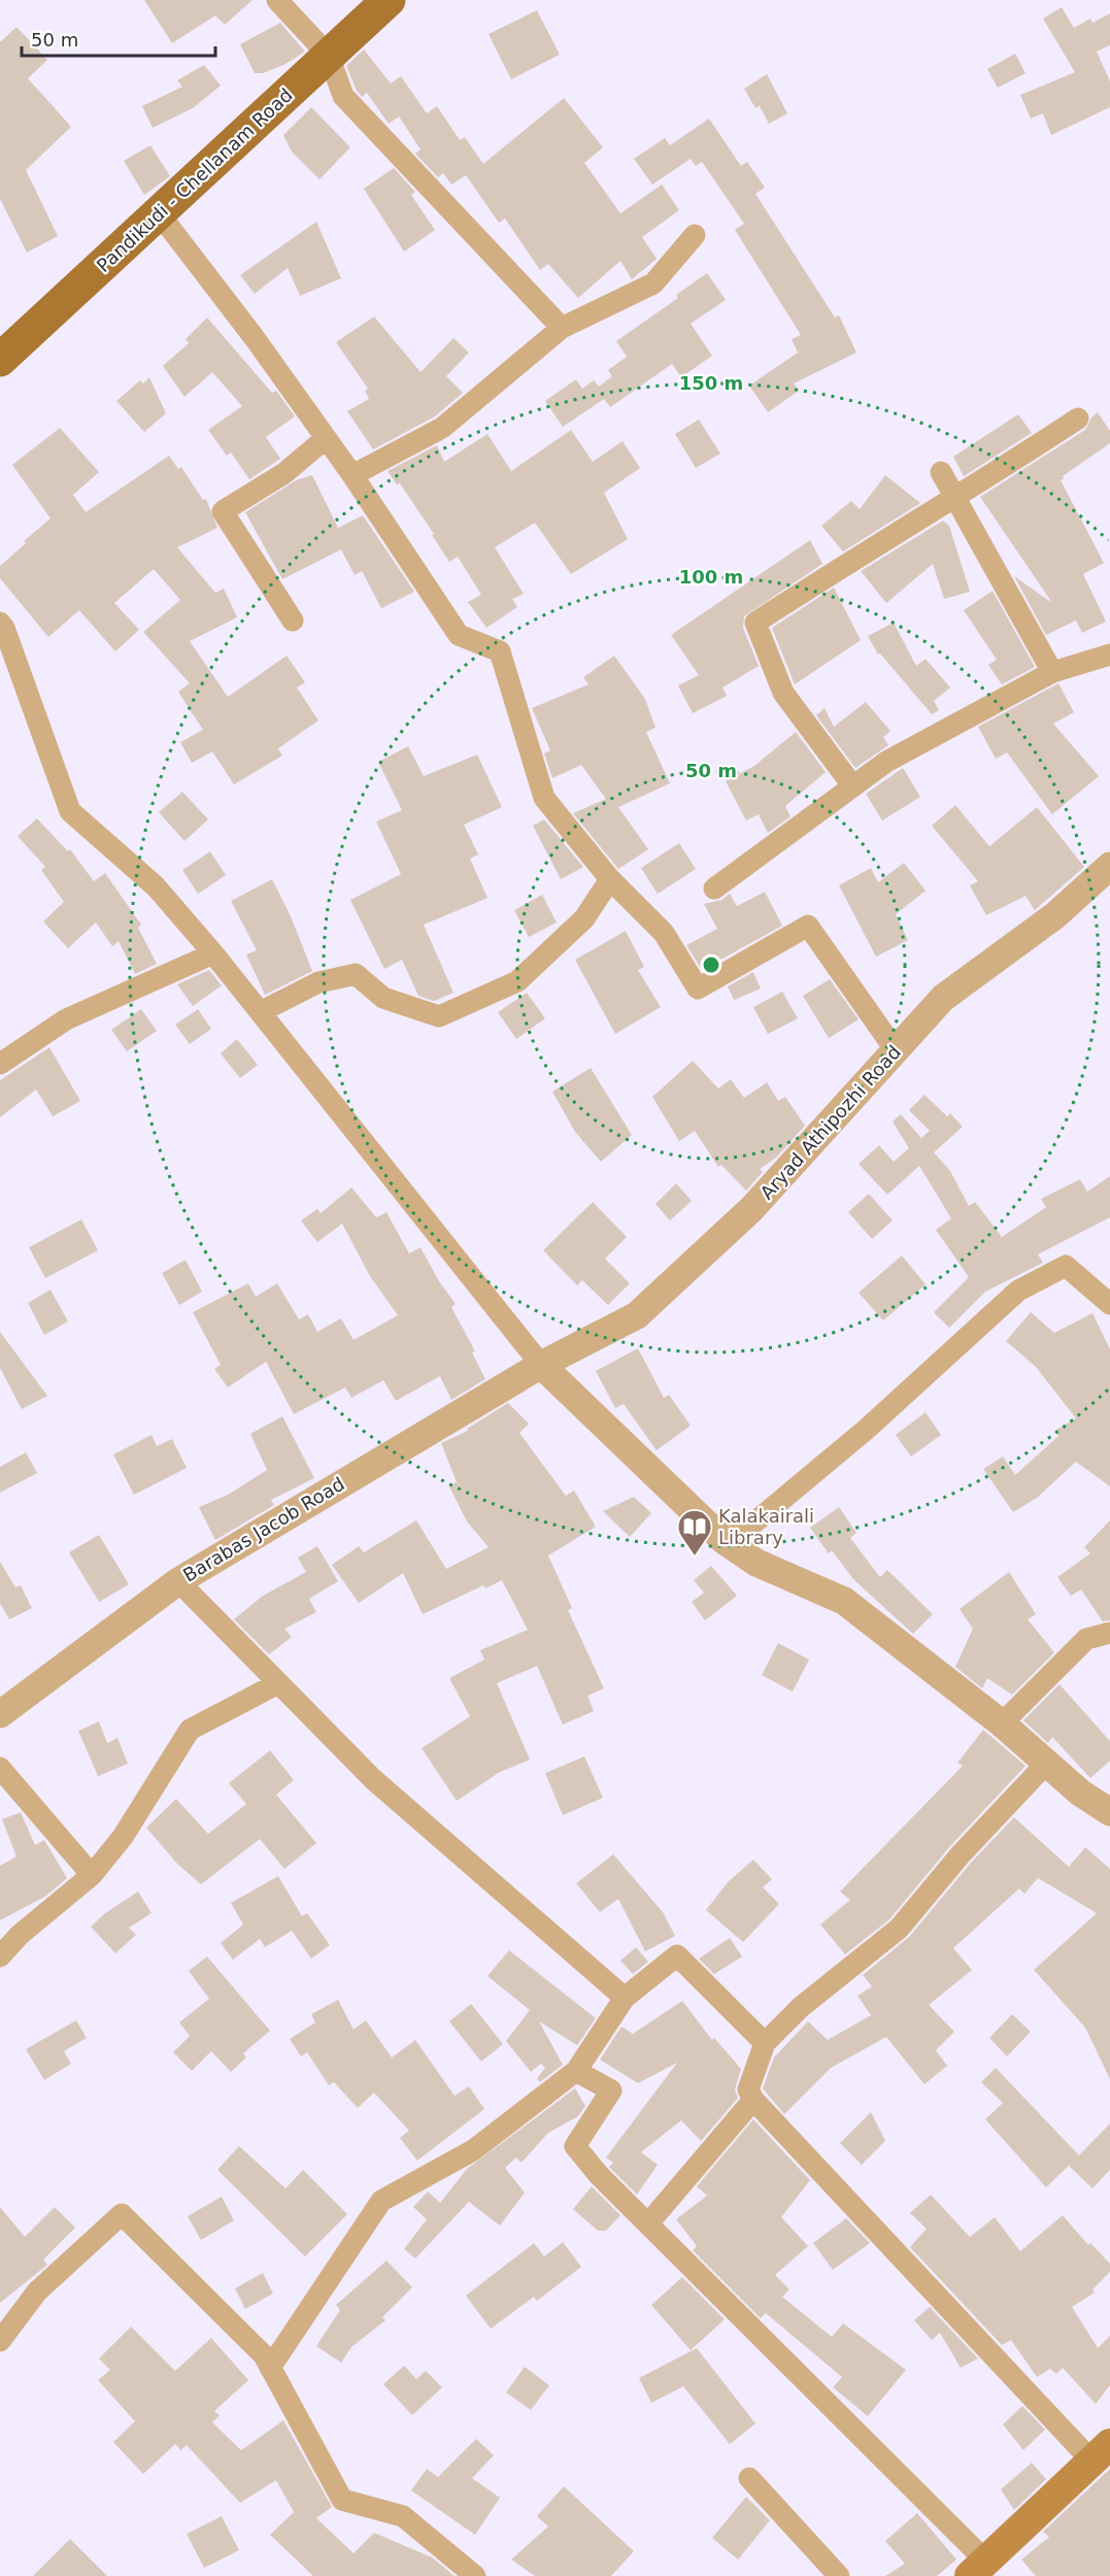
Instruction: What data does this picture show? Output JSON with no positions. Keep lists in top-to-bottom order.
{
  "streets": {
    "main road": ["Pandikudi - Chellanam Road"],
    "street": ["Aryad Athipozhi Road", "Barabas Jacob Road"]
  },
  "crossings": [
    ["Aryad Athipozhi Road", "Barabas Jacob Road"]
  ],
  "places": {
    "library": ["Kalakairali Library"]
  },
  "scale_bar": "50 m",
  "rings": ["150 m", "100 m", "50 m"]
}
